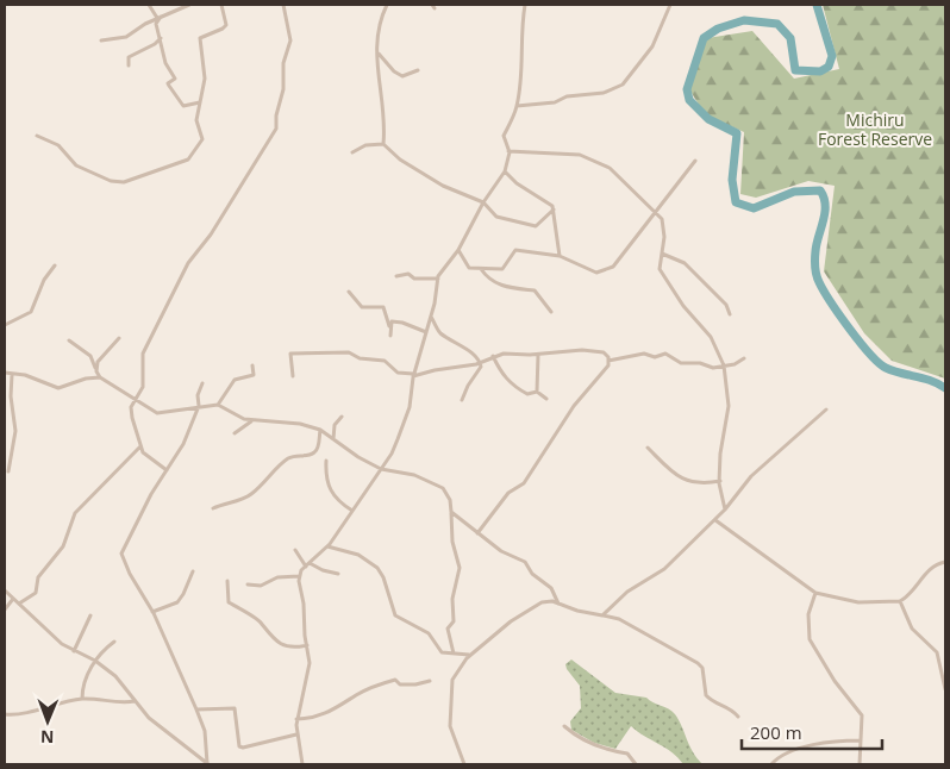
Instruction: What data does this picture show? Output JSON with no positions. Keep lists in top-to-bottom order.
{
  "parks": ["Michiru Forest Reserve"],
  "scale_bar": "200 m",
  "north": "bottom"
}
